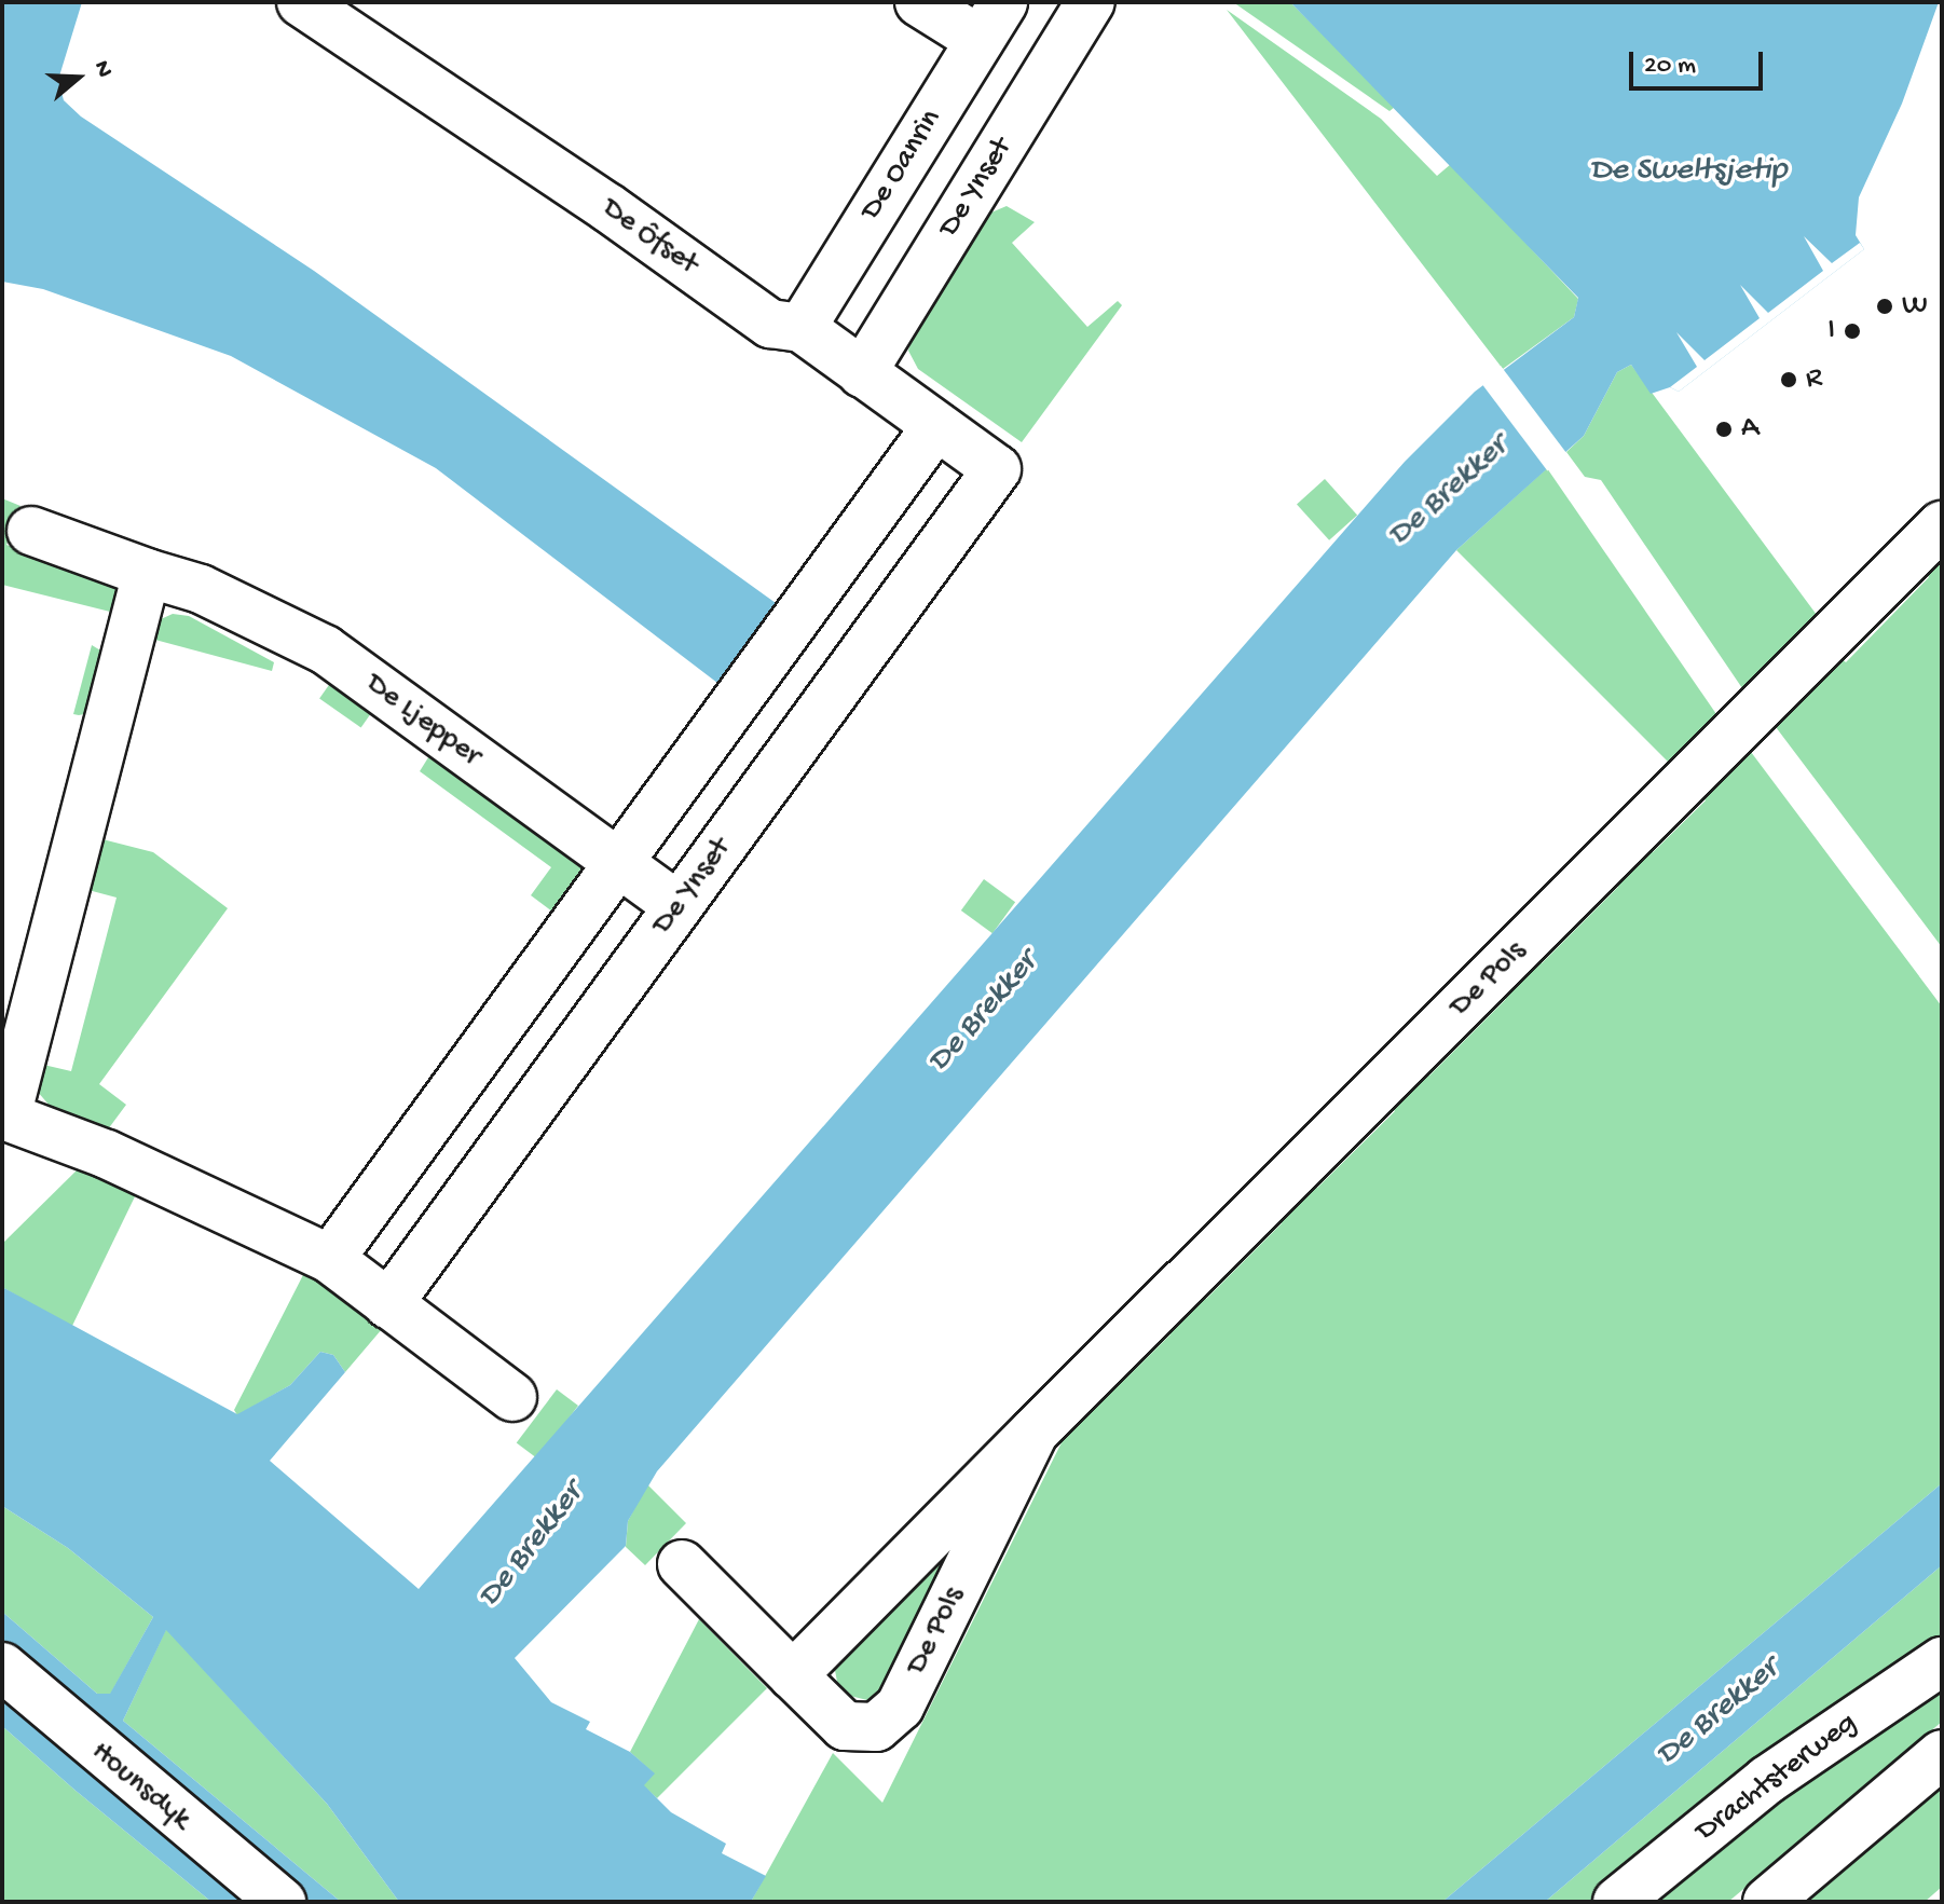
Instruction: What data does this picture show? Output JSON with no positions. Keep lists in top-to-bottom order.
{
  "streets": {
    "street": [
      "De Oanrin",
      "De Ynset",
      "De Ôfset",
      "De Ljepper",
      "De Pols",
      "Drachtsterweg",
      "Hounsdyk"
    ]
  },
  "crossings": [
    ["De Oanrin", "De Ôfset"],
    ["De Ynset", "De Ôfset"],
    ["De Ynset", "De Ljepper"]
  ],
  "water": ["De Sweltsjetip", "De Brekker"],
  "places": [
    "W",
    "I",
    "R",
    "A"
  ],
  "scale_bar": "20 m",
  "north": "right"
}
